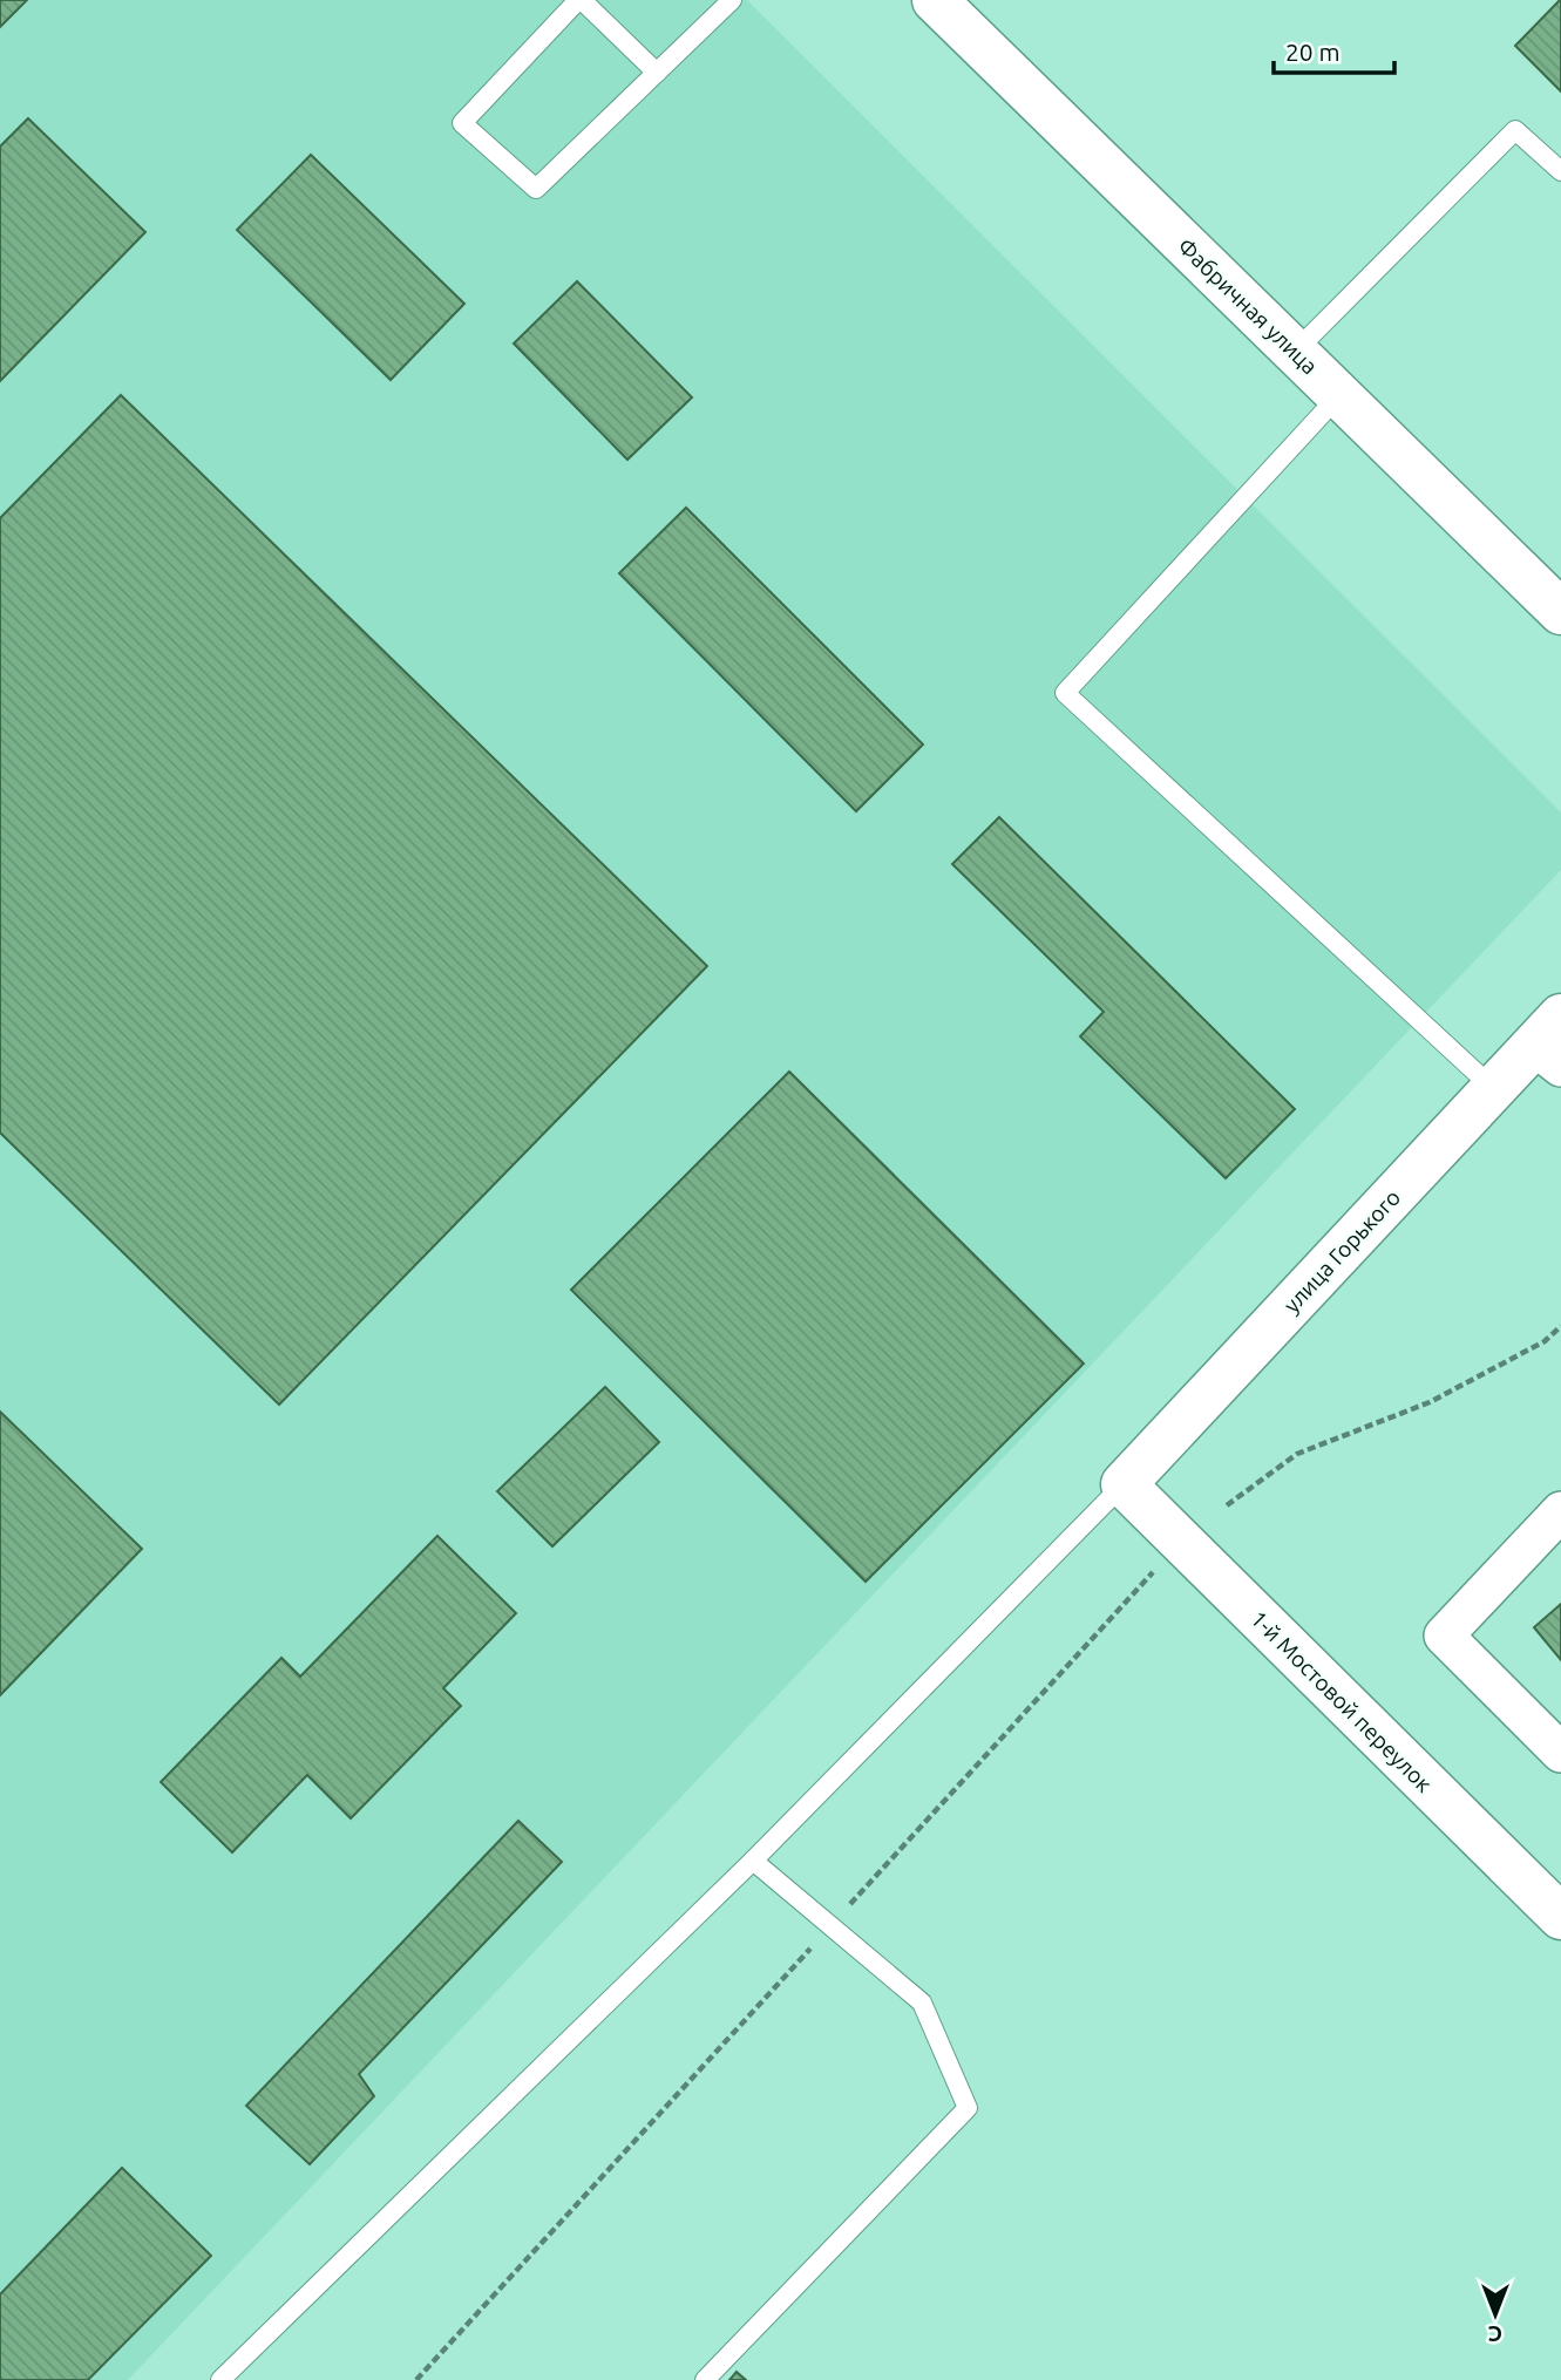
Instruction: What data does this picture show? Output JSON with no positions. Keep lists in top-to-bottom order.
{
  "streets": {
    "street": ["Фабричная улица", "улица Горького", "1-й Мостовой переулок"]
  },
  "crossings": [
    ["улица Горького", "1-й Мостовой переулок"]
  ],
  "scale_bar": "20 m",
  "north": "bottom"
}
